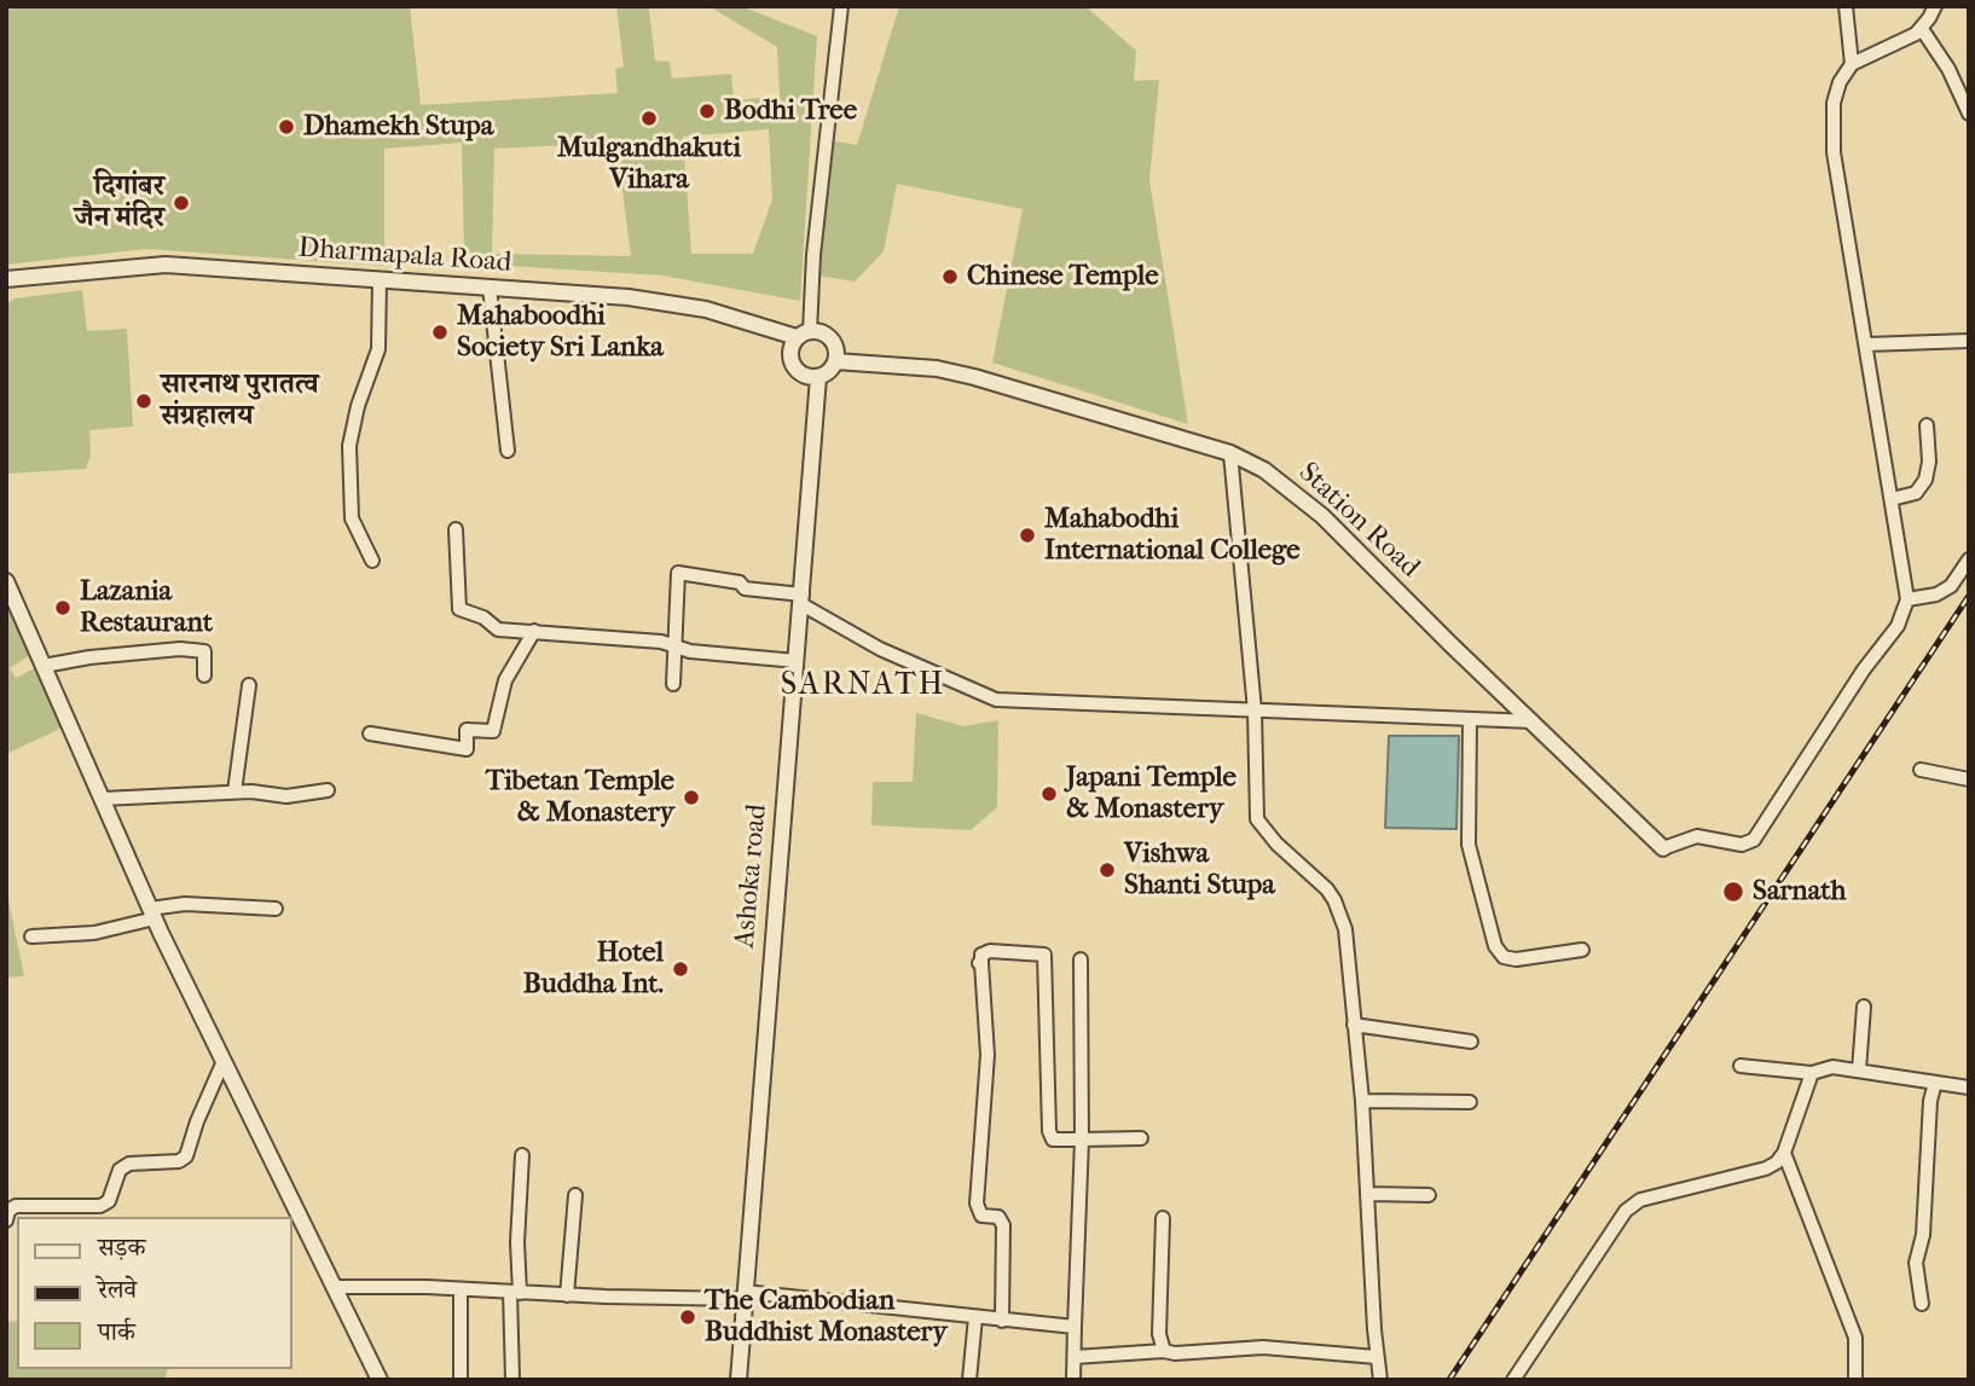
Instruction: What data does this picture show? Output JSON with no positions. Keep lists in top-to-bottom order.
{
  "streets": {
    "street": ["Dharmapala Road", "Station Road", "Ashoka road"]
  },
  "crossings": [
    ["Dharmapala Road", "Station Road"],
    ["Dharmapala Road", "Ashoka road"],
    ["Station Road", "Ashoka road"]
  ],
  "districts": ["SARNATH"],
  "places": [
    "Bodhi Tree",
    "Mulgandhakuti Vihara",
    "Dhamekh Stupa",
    "दिगांबर जैन मंदिर",
    "Chinese Temple",
    "Mahaboodhi Society Sri Lanka",
    "सारनाथ पुरातत्व संग्रहालय",
    "Mahabodhi International College",
    "Lazania Restaurant",
    "Japani Temple & Monastery",
    "Tibetan Temple & Monastery",
    "Vishwa Shanti Stupa",
    "Sarnath",
    "Hotel Buddha Int.",
    "The Cambodian Buddhist Monastery"
  ],
  "legend": ["सड़क", "रेलवे", "पार्क"]
}
